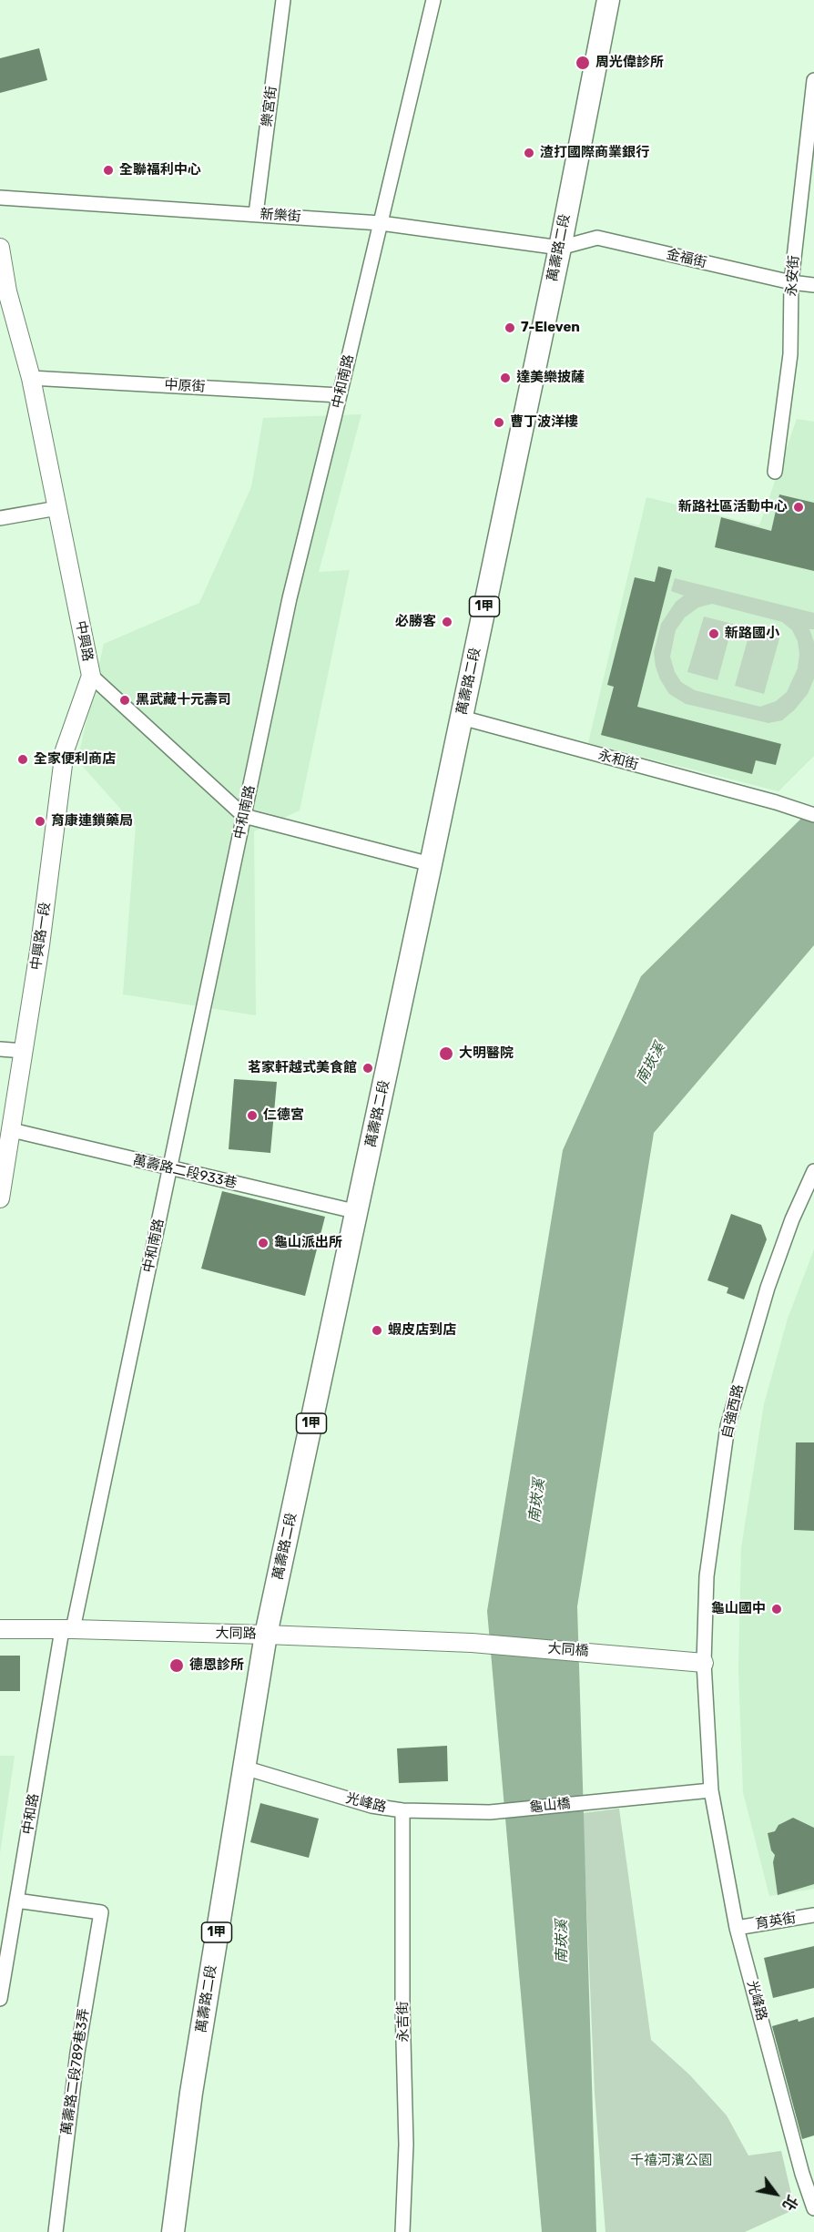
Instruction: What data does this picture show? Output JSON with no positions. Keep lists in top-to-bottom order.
{
  "streets": {
    "main road": ["萬壽路二段", "1甲"],
    "street": [
      "樂宮街",
      "新樂街",
      "金福街",
      "永安街",
      "中和南路",
      "中原街",
      "中興路",
      "永和街",
      "中興路一段",
      "萬壽路二段933巷",
      "自強西路",
      "大同路",
      "大同橋",
      "光峰路",
      "龜山橋",
      "中和路",
      "育英街",
      "永吉街",
      "萬壽路二段789巷3弄"
    ]
  },
  "crossings": [
    ["樂宮街", "新樂街"],
    ["新樂街", "萬壽路二段"],
    ["新樂街", "金福街"],
    ["新樂街", "中和南路"],
    ["萬壽路二段", "金福街"],
    ["萬壽路二段", "中興路"],
    ["萬壽路二段", "永和街"],
    ["萬壽路二段", "萬壽路二段933巷"],
    ["萬壽路二段", "大同路"],
    ["萬壽路二段", "光峰路"],
    ["金福街", "永安街"],
    ["中和南路", "中原街"],
    ["中和南路", "中興路"],
    ["中和南路", "萬壽路二段933巷"],
    ["中和南路", "大同路"],
    ["中和南路", "中和路"],
    ["中原街", "中興路"],
    ["中興路", "中興路一段"],
    ["中興路一段", "萬壽路二段933巷"],
    ["自強西路", "大同橋"],
    ["自強西路", "光峰路"],
    ["大同路", "大同橋"],
    ["大同路", "中和路"],
    ["大同橋", "光峰路"],
    ["光峰路", "龜山橋"],
    ["光峰路", "育英街"],
    ["光峰路", "永吉街"],
    ["中和路", "萬壽路二段789巷3弄"]
  ],
  "water": ["南崁溪"],
  "parks": ["千禧河濱公園"],
  "places": [
    "周光偉診所",
    "渣打國際商業銀行",
    "全聯福利中心",
    "7-Eleven",
    "達美樂披薩",
    "曹丁波洋樓",
    "新路社區活動中心",
    "必勝客",
    "新路國小",
    "黑武藏十元壽司",
    "全家便利商店",
    "育康連鎖藥局",
    "大明醫院",
    "茗家軒越式美食館",
    "仁德宮",
    "龜山派出所",
    "蝦皮店到店",
    "龜山國中",
    "德恩診所"
  ],
  "north": "bottom right"
}
